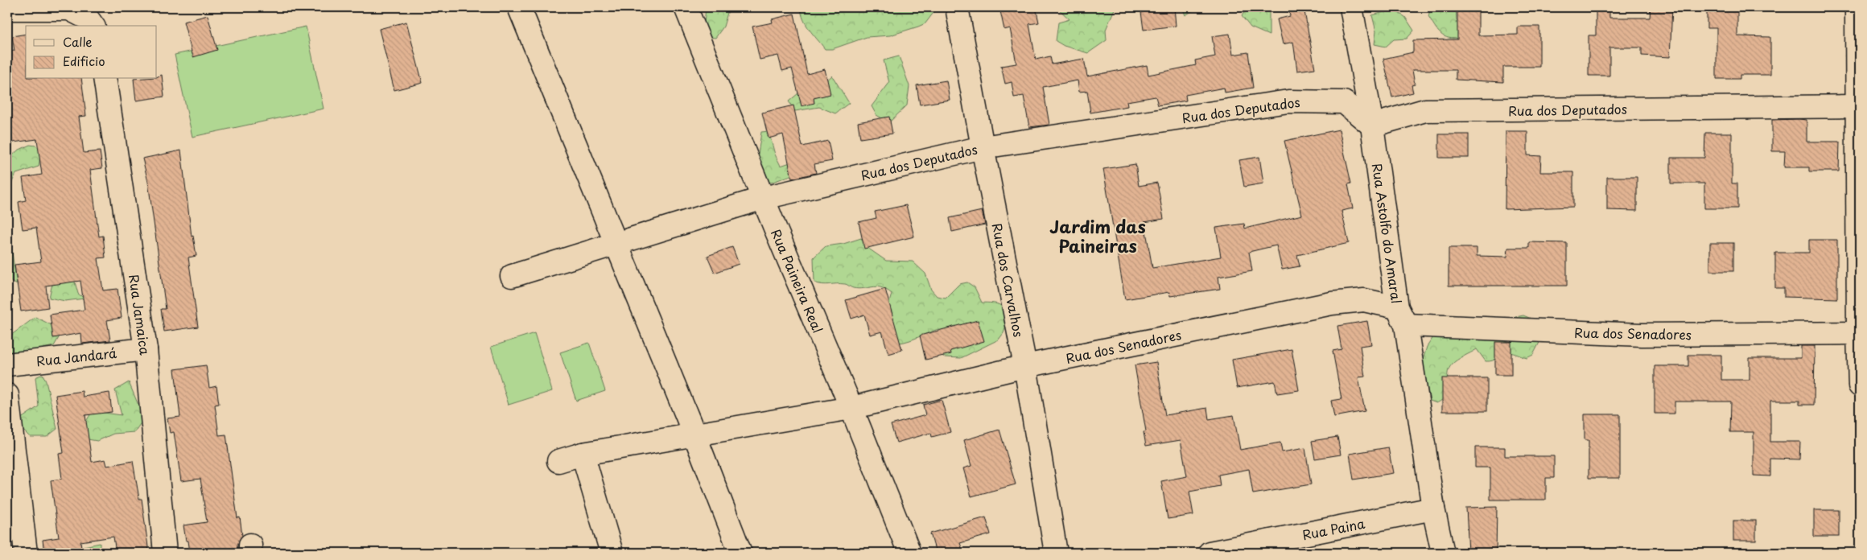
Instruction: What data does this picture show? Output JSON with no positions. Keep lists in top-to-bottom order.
{
  "streets": {
    "street": [
      "Rua dos Deputados",
      "Rua Astolfo do Amaral",
      "Rua dos Carvalhos",
      "Rua Paineira Real",
      "Rua Jamaica",
      "Rua dos Senadores",
      "Rua Jandará",
      "Rua Paina"
    ]
  },
  "crossings": [
    ["Rua dos Deputados", "Rua Astolfo do Amaral"],
    ["Rua dos Deputados", "Rua dos Carvalhos"],
    ["Rua dos Deputados", "Rua Paineira Real"],
    ["Rua Astolfo do Amaral", "Rua dos Senadores"],
    ["Rua Astolfo do Amaral", "Rua Paina"],
    ["Rua dos Carvalhos", "Rua dos Senadores"],
    ["Rua Paineira Real", "Rua dos Senadores"],
    ["Rua Jamaica", "Rua Jandará"]
  ],
  "districts": ["Jardim das Paineiras"],
  "legend": ["Calle", "Edificio"]
}
